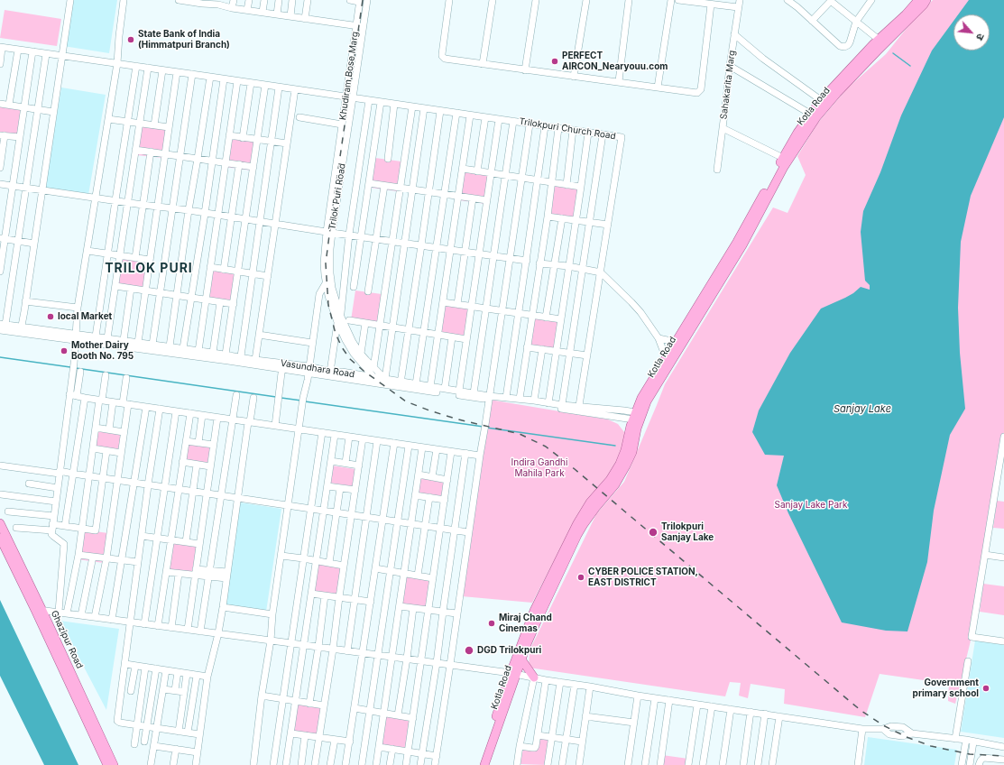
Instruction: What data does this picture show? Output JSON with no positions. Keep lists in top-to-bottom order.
{
  "streets": {
    "main road": ["Kotla Road", "Ghazipur Road"],
    "street": [
      "Khudiram Bose Marg",
      "Sahakarita Marg",
      "Trilokpuri Church Road",
      "Trilok Puri Road",
      "Vasundhara Road"
    ]
  },
  "crossings": [
    ["Khudiram Bose Marg", "Trilokpuri Church Road"],
    ["Khudiram Bose Marg", "Trilok Puri Road"],
    ["Kotla Road", "Vasundhara Road"],
    ["Trilokpuri Church Road", "Trilok Puri Road"],
    ["Trilokpuri Church Road", "Vasundhara Road"],
    ["Trilok Puri Road", "Vasundhara Road"]
  ],
  "districts": ["TRILOK PURI"],
  "water": ["Sanjay Lake"],
  "parks": ["Indira Gandhi Mahila Park", "Sanjay Lake Park"],
  "places": [
    "State Bank of India (Himmatpuri Branch)",
    "PERFECT AIRCON_Nearyouu.com",
    "local Market",
    "Mother Dairy Booth No. 795",
    "Trilokpuri Sanjay Lake",
    "CYBER POLICE STATION, EAST DISTRICT",
    "Miraj Chand Cinemas",
    "DGD Trilokpuri",
    "Government primary school"
  ],
  "north": "bottom right"
}
